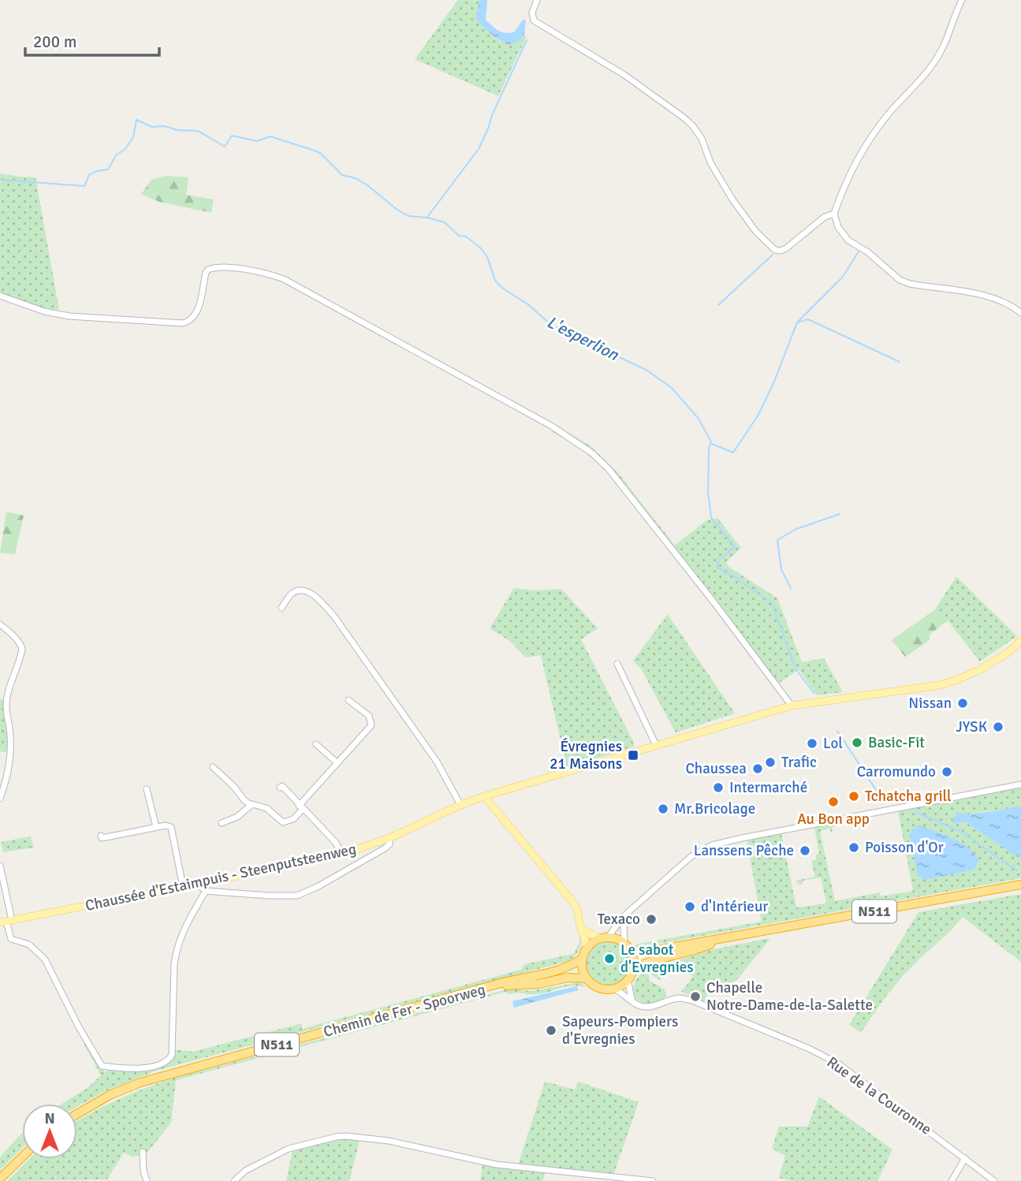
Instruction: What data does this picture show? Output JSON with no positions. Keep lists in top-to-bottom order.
{
  "streets": {
    "highway": ["N511", "Chemin de Fer - Spoorweg"],
    "main road": ["Chaussée d'Estaimpuis - Steenputsteenweg"],
    "street": ["Rue de la Couronne"]
  },
  "crossings": [
    ["N511", "Chemin de Fer - Spoorweg"],
    ["N511", "Rue de la Couronne"],
    ["Chemin de Fer - Spoorweg", "Rue de la Couronne"]
  ],
  "water": ["L'esperlion"],
  "places": {
    "other": [
      "Nissan",
      "JYSK",
      "Basic-Fit",
      "Lol",
      "Trafic",
      "Chaussea",
      "Carromundo",
      "Intermarché",
      "Tchatcha grill",
      "Au Bon app",
      "Mr.Bricolage",
      "Poisson d'Or",
      "Lanssens Pêche",
      "d'Intérieur",
      "Texaco",
      "Le sabot d'Evregnies",
      "Chapelle Notre-Dame-de-la-Salette",
      "Sapeurs-Pompiers d'Evregnies"
    ],
    "transit": ["Évregnies 21 Maisons"]
  },
  "scale_bar": "200 m",
  "north": "top"
}
